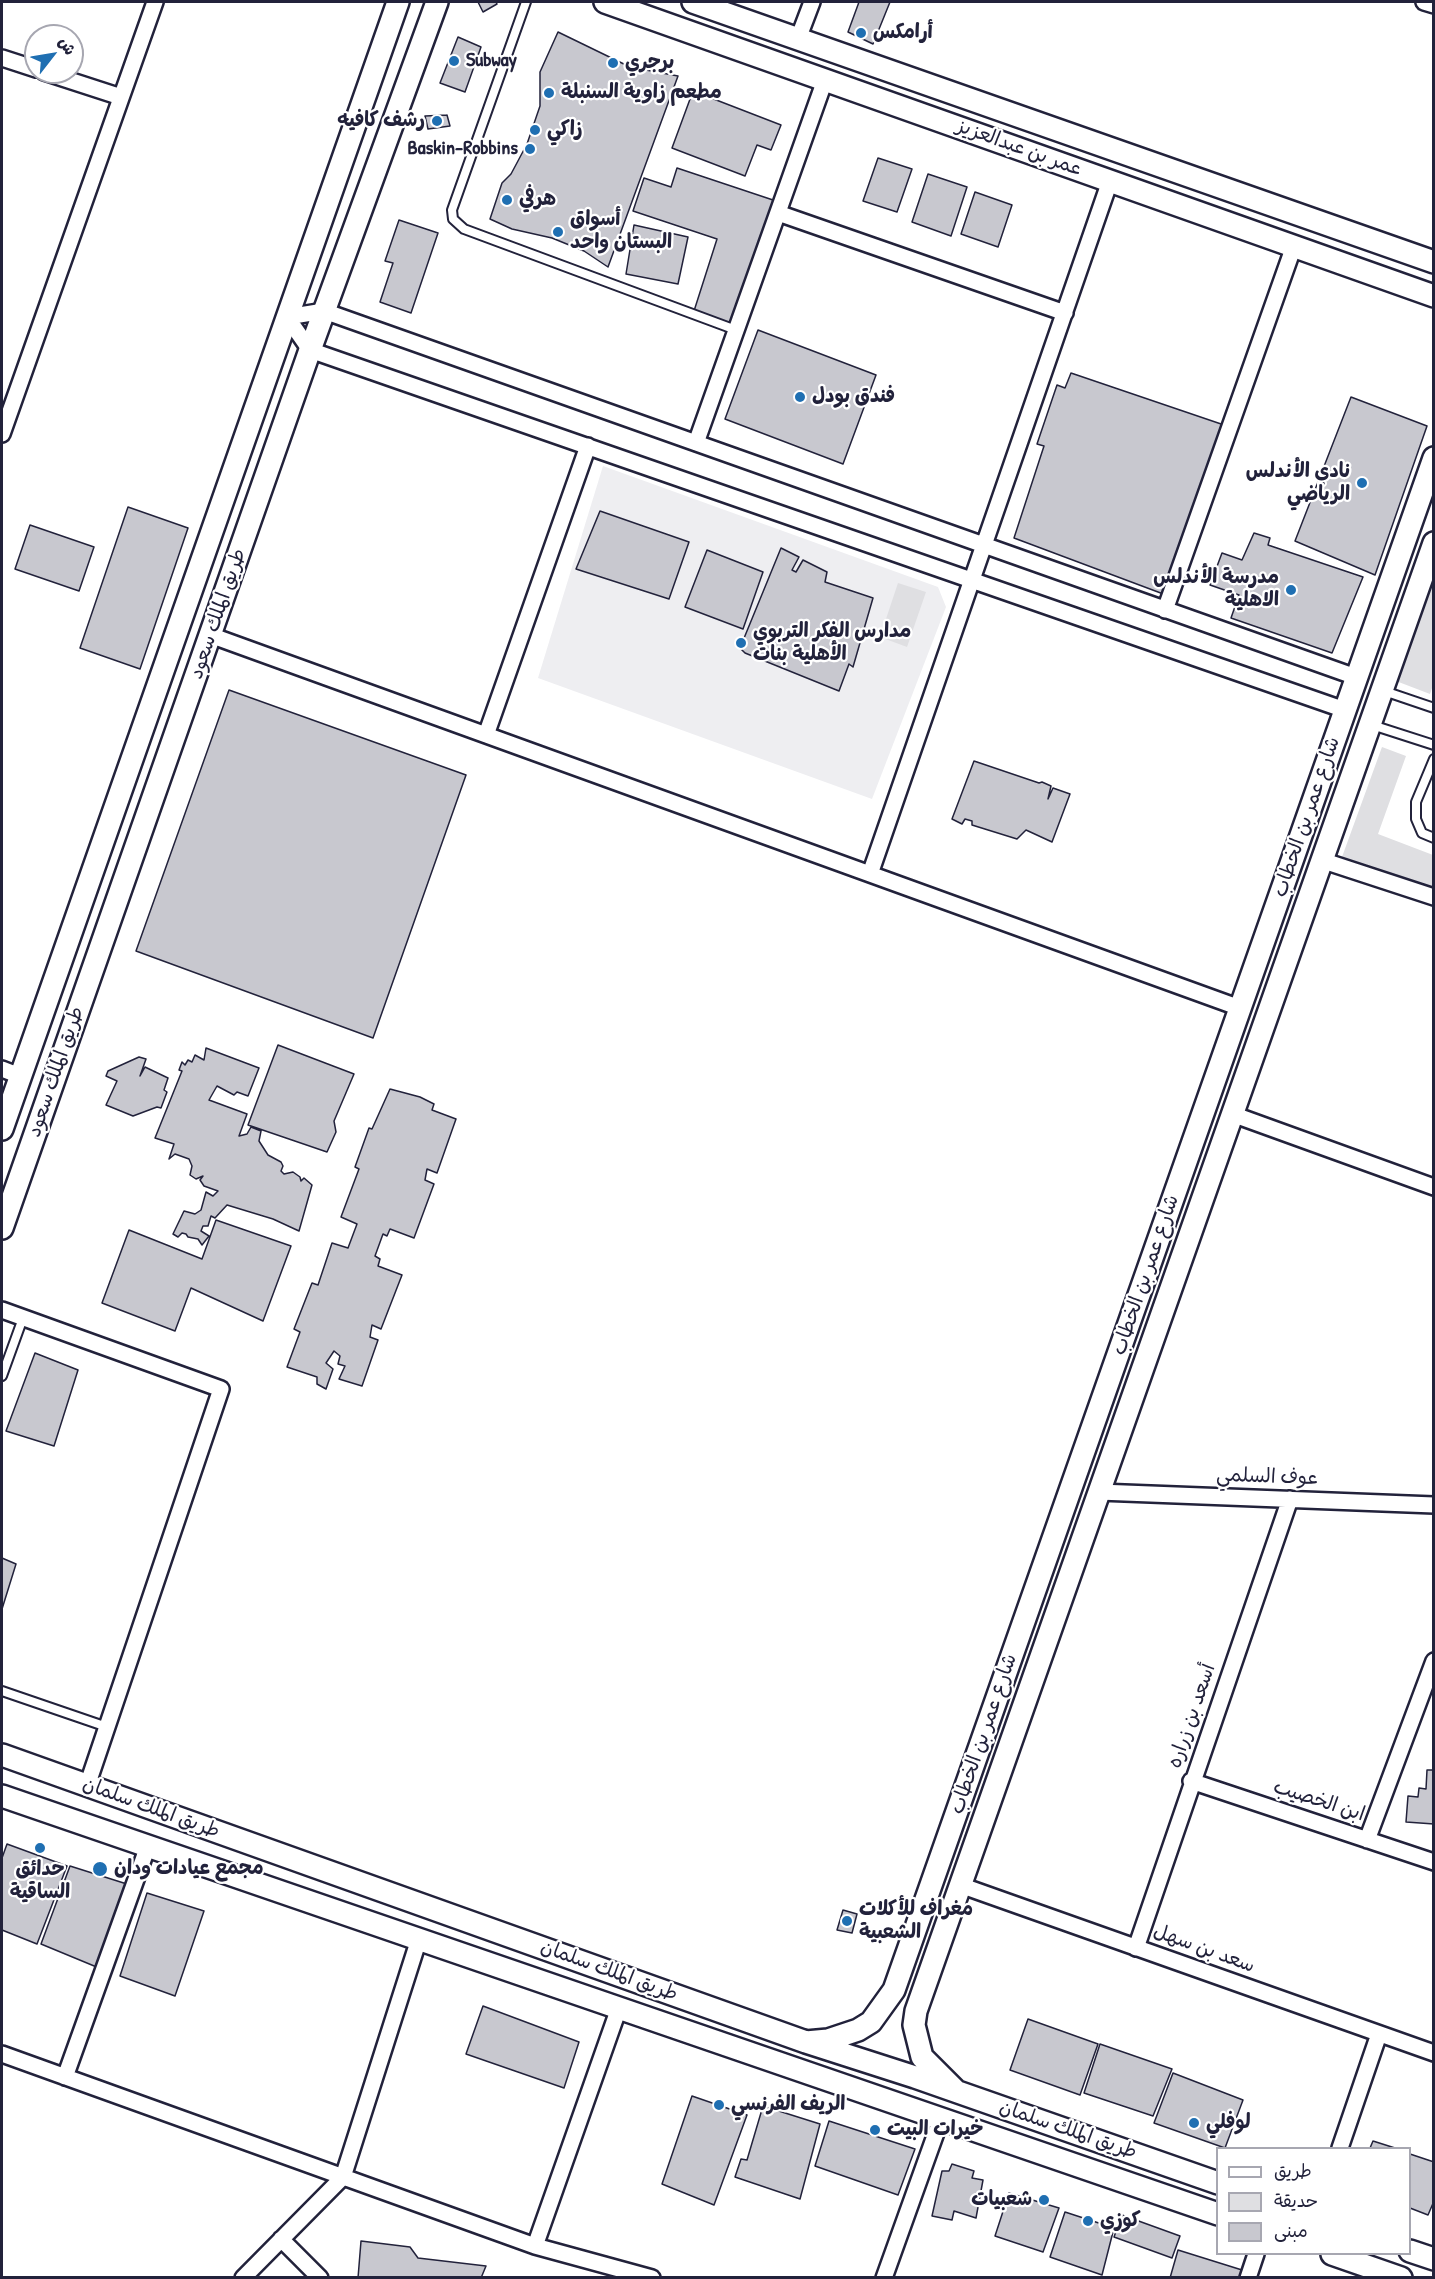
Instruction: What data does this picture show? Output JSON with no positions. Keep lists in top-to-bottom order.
{
  "streets": {
    "street": [
      "عمر بن عبدالعزيز",
      "طريق الملك سعود",
      "شارع عمر بن الخطاب",
      "عوف السلمي",
      "أسعد بن زراره",
      "ابن الخصيب",
      "طريق الملك سلمان",
      "سعد بن سهل"
    ]
  },
  "crossings": [
    ["شارع عمر بن الخطاب", "عوف السلمي"],
    ["شارع عمر بن الخطاب", "طريق الملك سلمان"],
    ["شارع عمر بن الخطاب", "سعد بن سهل"],
    ["عوف السلمي", "أسعد بن زراره"],
    ["أسعد بن زراره", "ابن الخصيب"],
    ["أسعد بن زراره", "سعد بن سهل"]
  ],
  "places": [
    "أرامكس",
    "Subway",
    "برجري",
    "مطعم زاوية السنبلة",
    "رشف كافيه",
    "زاكي",
    "Baskin-Robbins",
    "هرفي",
    "أسواق البستان واحد",
    "فندق بودل",
    "نادي الأندلس الرياضي",
    "مدرسة الأندلس الاهلية",
    "مدارس الفكر التربوي الأهلية بنات",
    "حدائق الساقية",
    "مجمع عيادات ودان",
    "مغراف للأكلات الشعبية",
    "الريف الفرنسي",
    "لوفلي",
    "خيرات البيت",
    "شعبيات",
    "كوزي"
  ],
  "legend": ["طريق", "حديقة", "مبنى"],
  "north": "top right"
}
